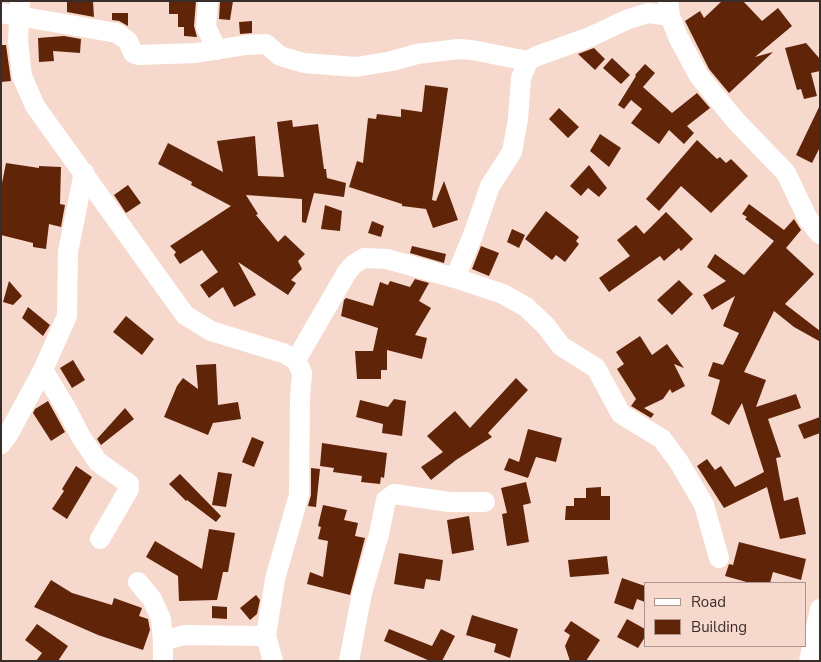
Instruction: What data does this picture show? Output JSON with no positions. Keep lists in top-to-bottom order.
{
  "legend": ["Road", "Building"]
}
